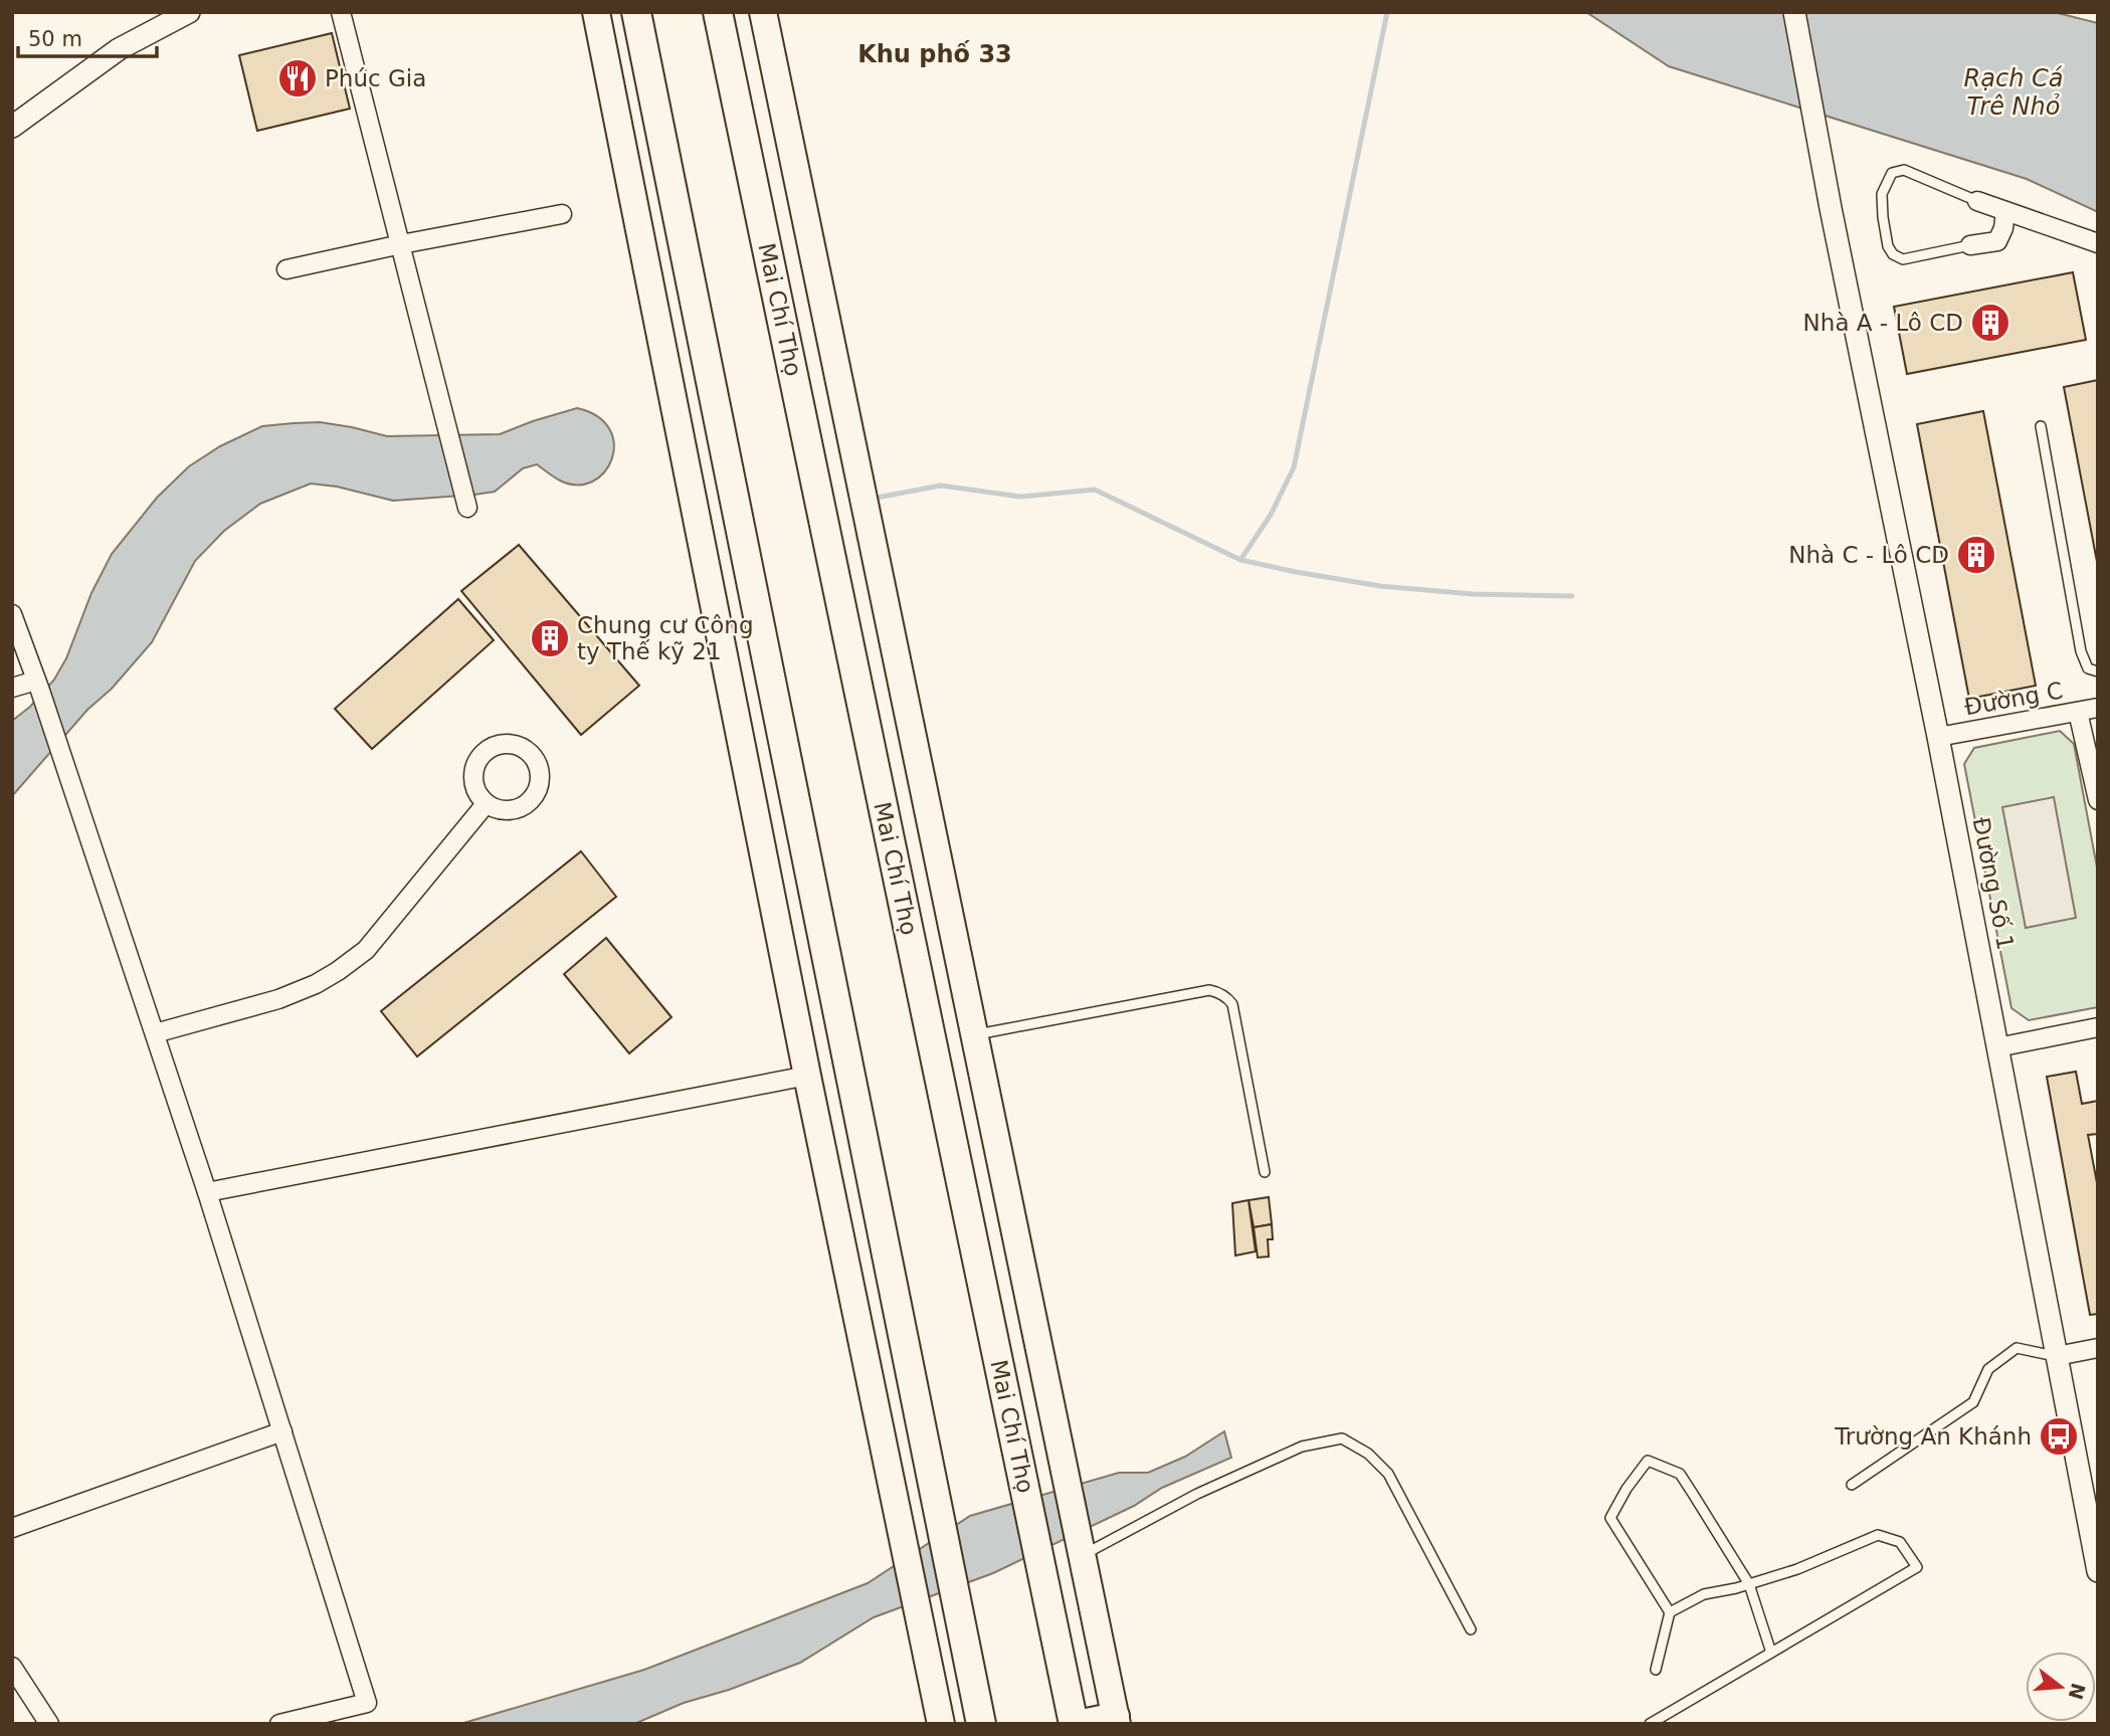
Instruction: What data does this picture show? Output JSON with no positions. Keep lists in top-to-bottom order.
{
  "streets": {
    "highway": ["Mai Chí Thọ"],
    "street": ["Đường C", "Đường Số 1"]
  },
  "crossings": [
    ["Đường C", "Đường Số 1"]
  ],
  "districts": ["Khu phố 33"],
  "water": ["Rạch Cá Trê Nhỏ"],
  "places": {
    "restaurant": ["Phúc Gia"],
    "building": ["Nhà A - Lô CD", "Nhà C - Lô CD", "Chung cư Công ty Thế kỹ 21"],
    "bus stop": ["Trường An Khánh"]
  },
  "scale_bar": "50 m",
  "north": "right"
}
